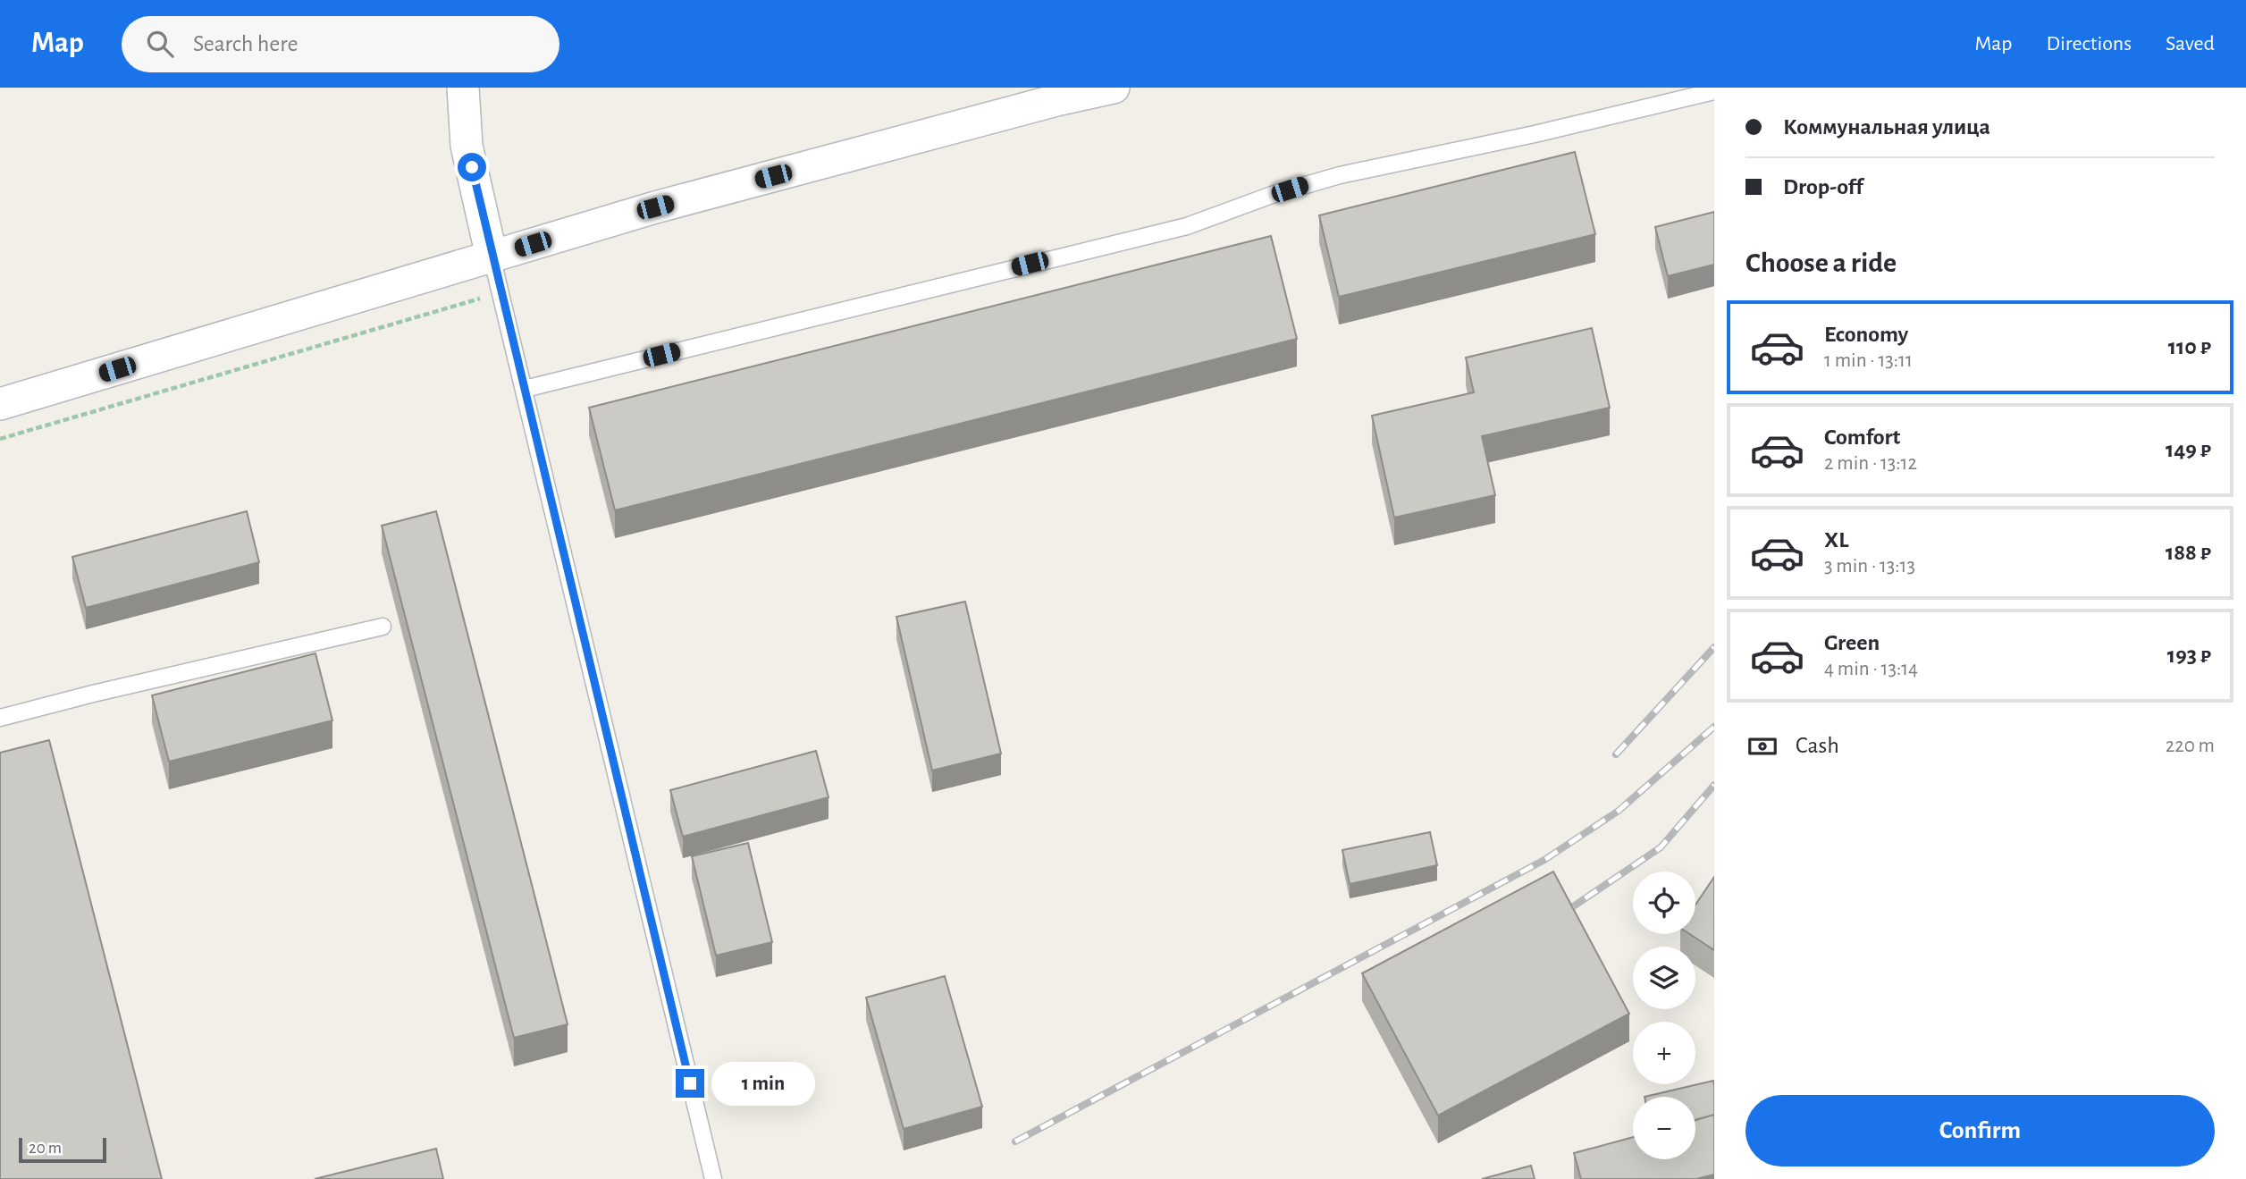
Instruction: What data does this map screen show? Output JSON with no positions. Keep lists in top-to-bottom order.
{
  "scale_bar": "20 m",
  "page": {
    "header": "Map",
    "search": "Search here",
    "nav": ["Map", "Directions", "Saved"],
    "banner": ["Коммунальная улица", "Drop-off"],
    "heading": "Choose a ride",
    "list": [
      {
        "name": "Economy",
        "note": "1 min · 13:11",
        "value": "110 ₽"
      },
      {
        "name": "Comfort",
        "note": "2 min · 13:12",
        "value": "149 ₽"
      },
      {
        "name": "XL",
        "note": "3 min · 13:13",
        "value": "188 ₽"
      },
      {
        "name": "Green",
        "note": "4 min · 13:14",
        "value": "193 ₽"
      }
    ],
    "pay": ["Cash", "220 m"],
    "map_buttons": ["+", "−"],
    "bubble": "1 min",
    "buttons": "Confirm",
    "scale": "20 m"
  }
}
